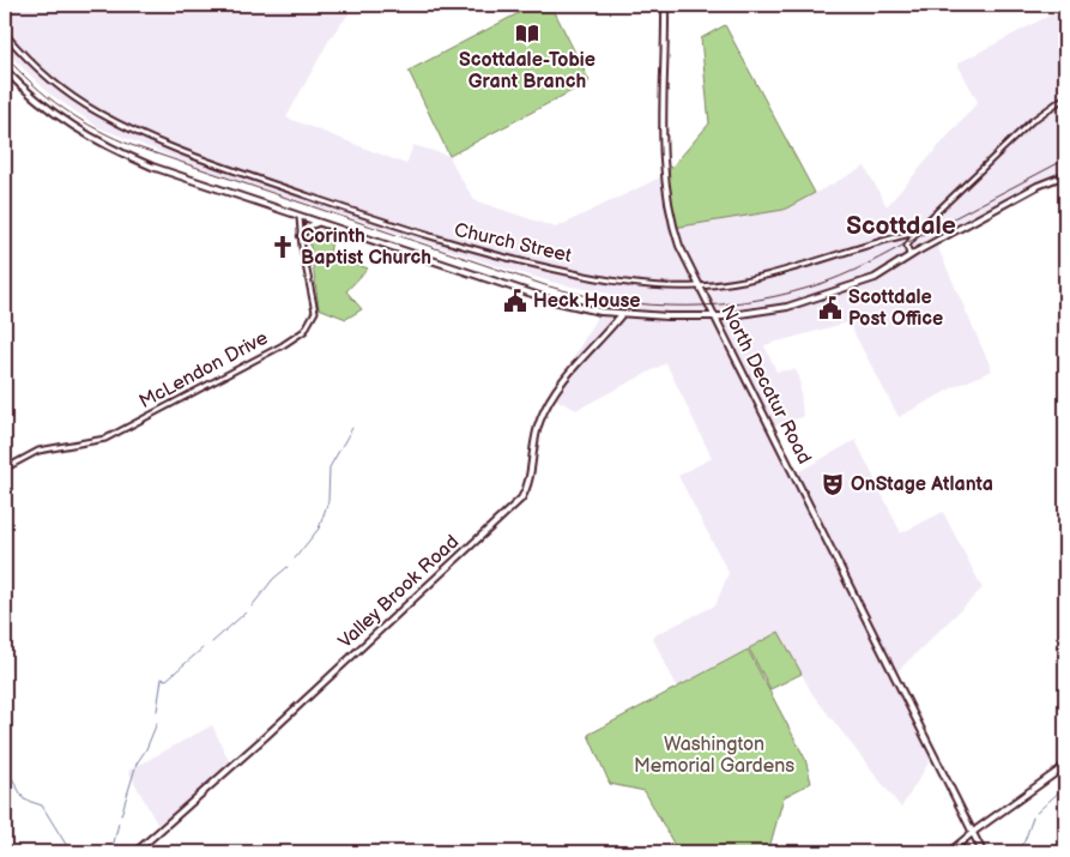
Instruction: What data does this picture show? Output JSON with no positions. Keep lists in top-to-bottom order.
{
  "streets": {
    "main road": ["North Decatur Road", "Valley Brook Road"],
    "street": ["Church Street", "McLendon Drive"]
  },
  "crossings": [
    ["Church Street", "North Decatur Road"]
  ],
  "districts": ["Scottdale"],
  "parks": ["Washington Memorial Gardens"],
  "places": {
    "library": ["Scottdale-Tobie Grant Branch"],
    "church": ["Corinth Baptist Church"],
    "public building": ["Heck House", "Scottdale Post Office"],
    "theatre": ["OnStage Atlanta"]
  }
}
